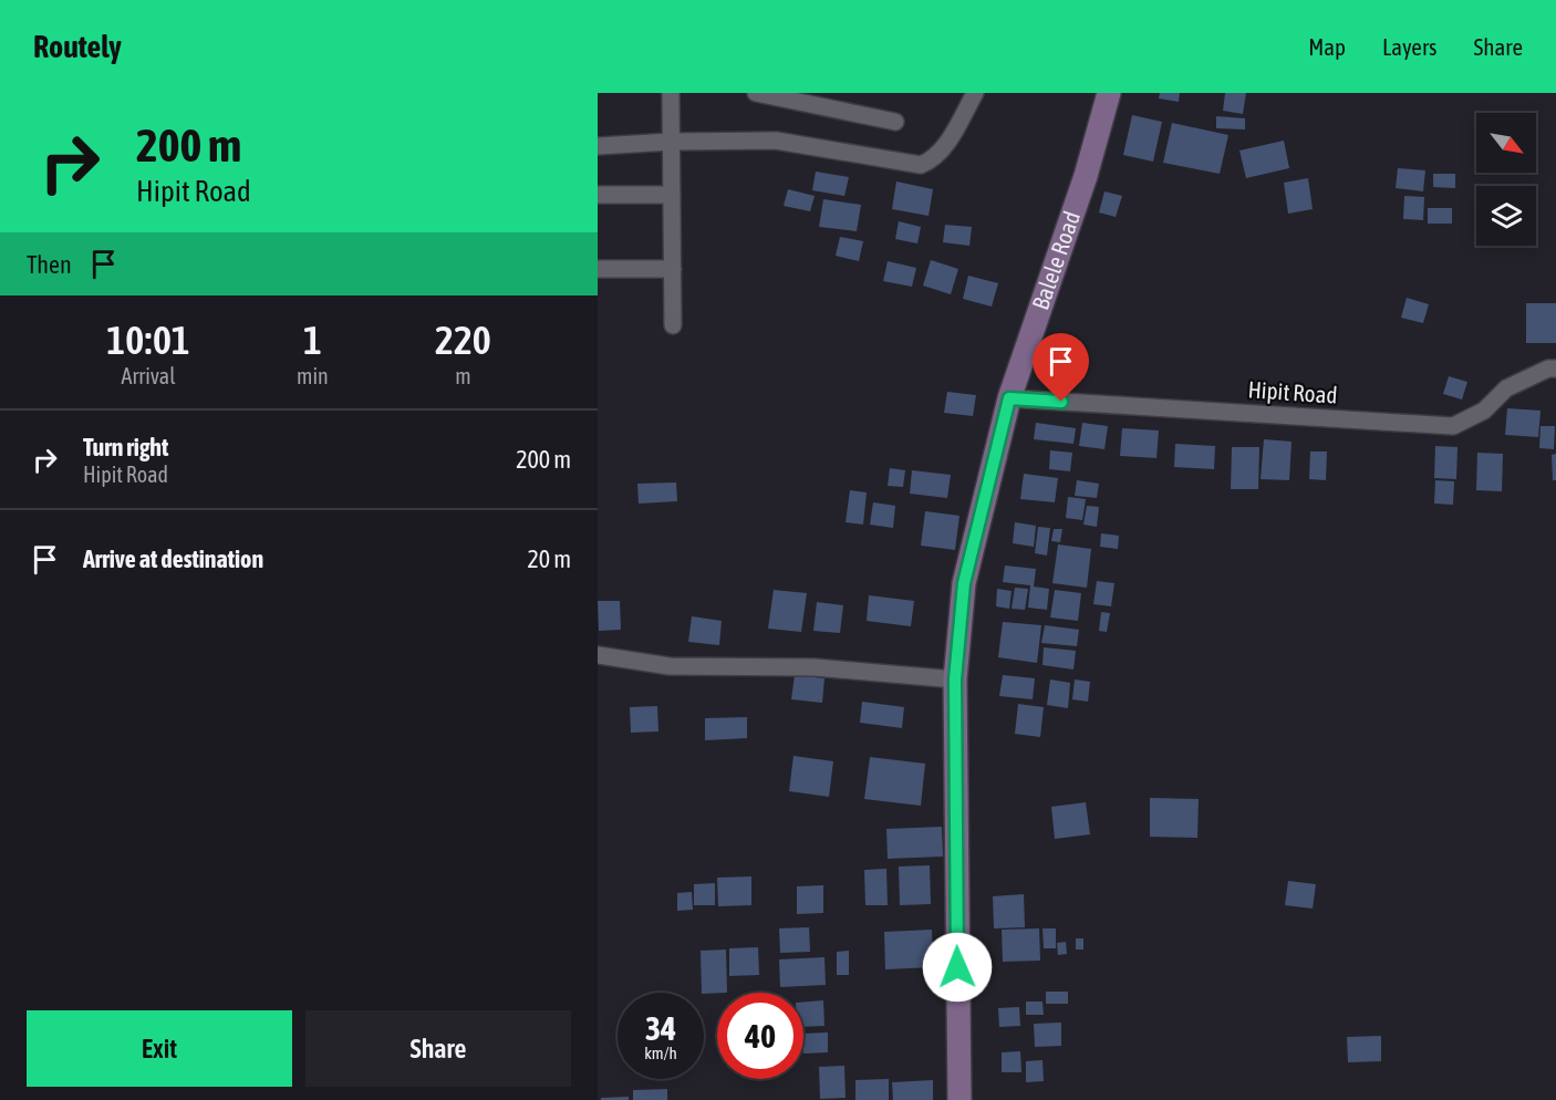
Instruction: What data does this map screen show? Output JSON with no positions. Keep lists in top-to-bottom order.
{
  "streets": {
    "street": ["Balele Road", "Hipit Road"]
  },
  "crossings": [
    ["Balele Road", "Hipit Road"]
  ],
  "north": "bottom right",
  "page": {
    "header": "Routely",
    "nav": ["Map", "Layers", "Share"],
    "turn": ["200 m", "Hipit Road"],
    "then": "Then",
    "eta": [
      "10:01",
      "Arrival",
      "1",
      "min",
      "220",
      "m"
    ],
    "list": [
      {
        "name": "Turn right",
        "note": "Hipit Road",
        "value": "200 m"
      },
      {
        "name": "Arrive at destination",
        "value": "20 m"
      }
    ],
    "speed": "34 km/h",
    "limit": "40",
    "buttons": ["Exit", "Share"]
  }
}
